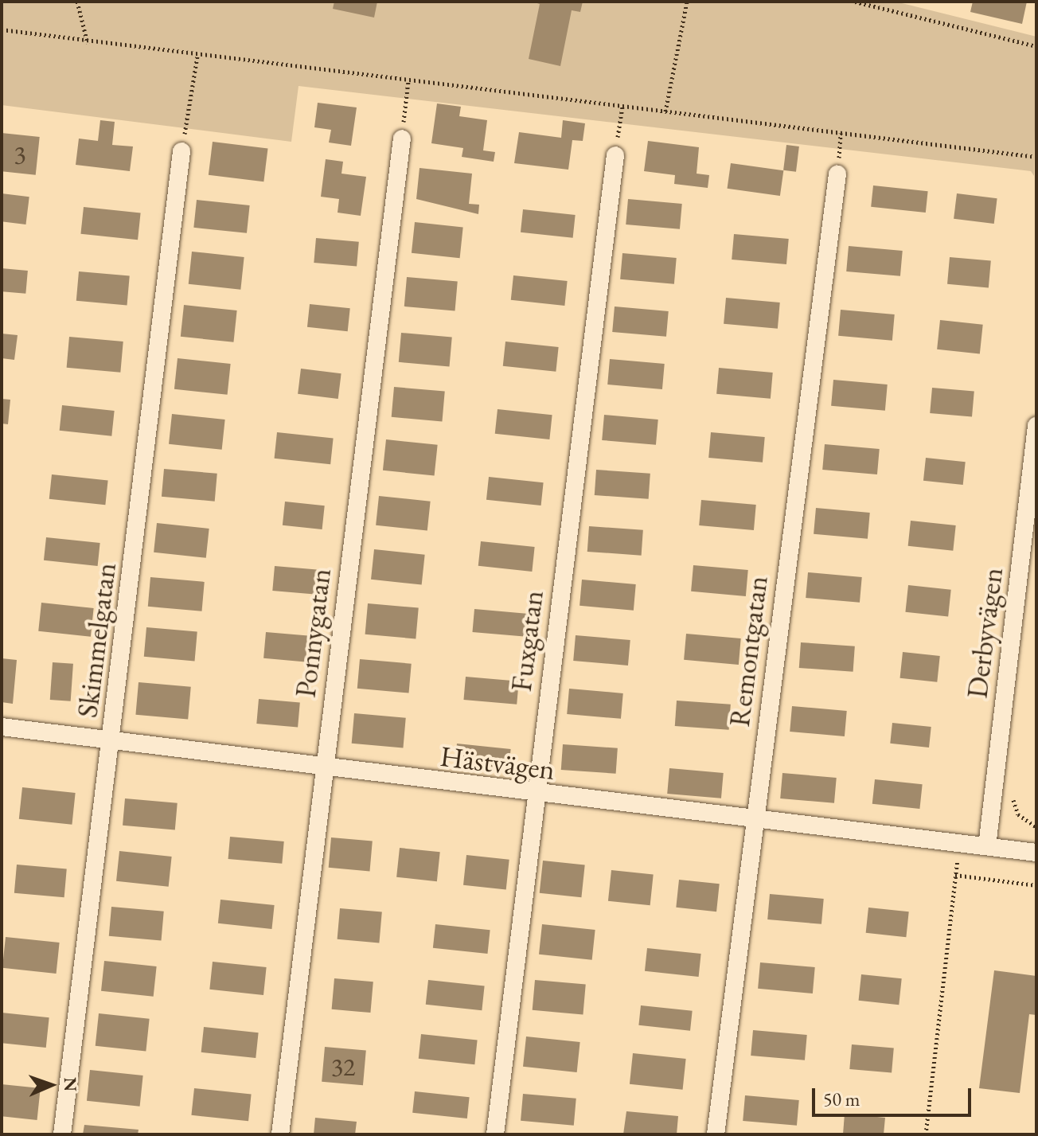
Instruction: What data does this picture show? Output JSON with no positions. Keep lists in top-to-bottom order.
{
  "streets": {
    "street": [
      "Ponnygatan",
      "Derbyvägen",
      "Skimmelgatan",
      "Fuxgatan",
      "Remontgatan",
      "Hästvägen"
    ]
  },
  "crossings": [
    ["Ponnygatan", "Hästvägen"],
    ["Derbyvägen", "Hästvägen"],
    ["Skimmelgatan", "Hästvägen"],
    ["Fuxgatan", "Hästvägen"],
    ["Remontgatan", "Hästvägen"]
  ],
  "house_numbers": ["3", "32"],
  "scale_bar": "50 m",
  "north": "right"
}
